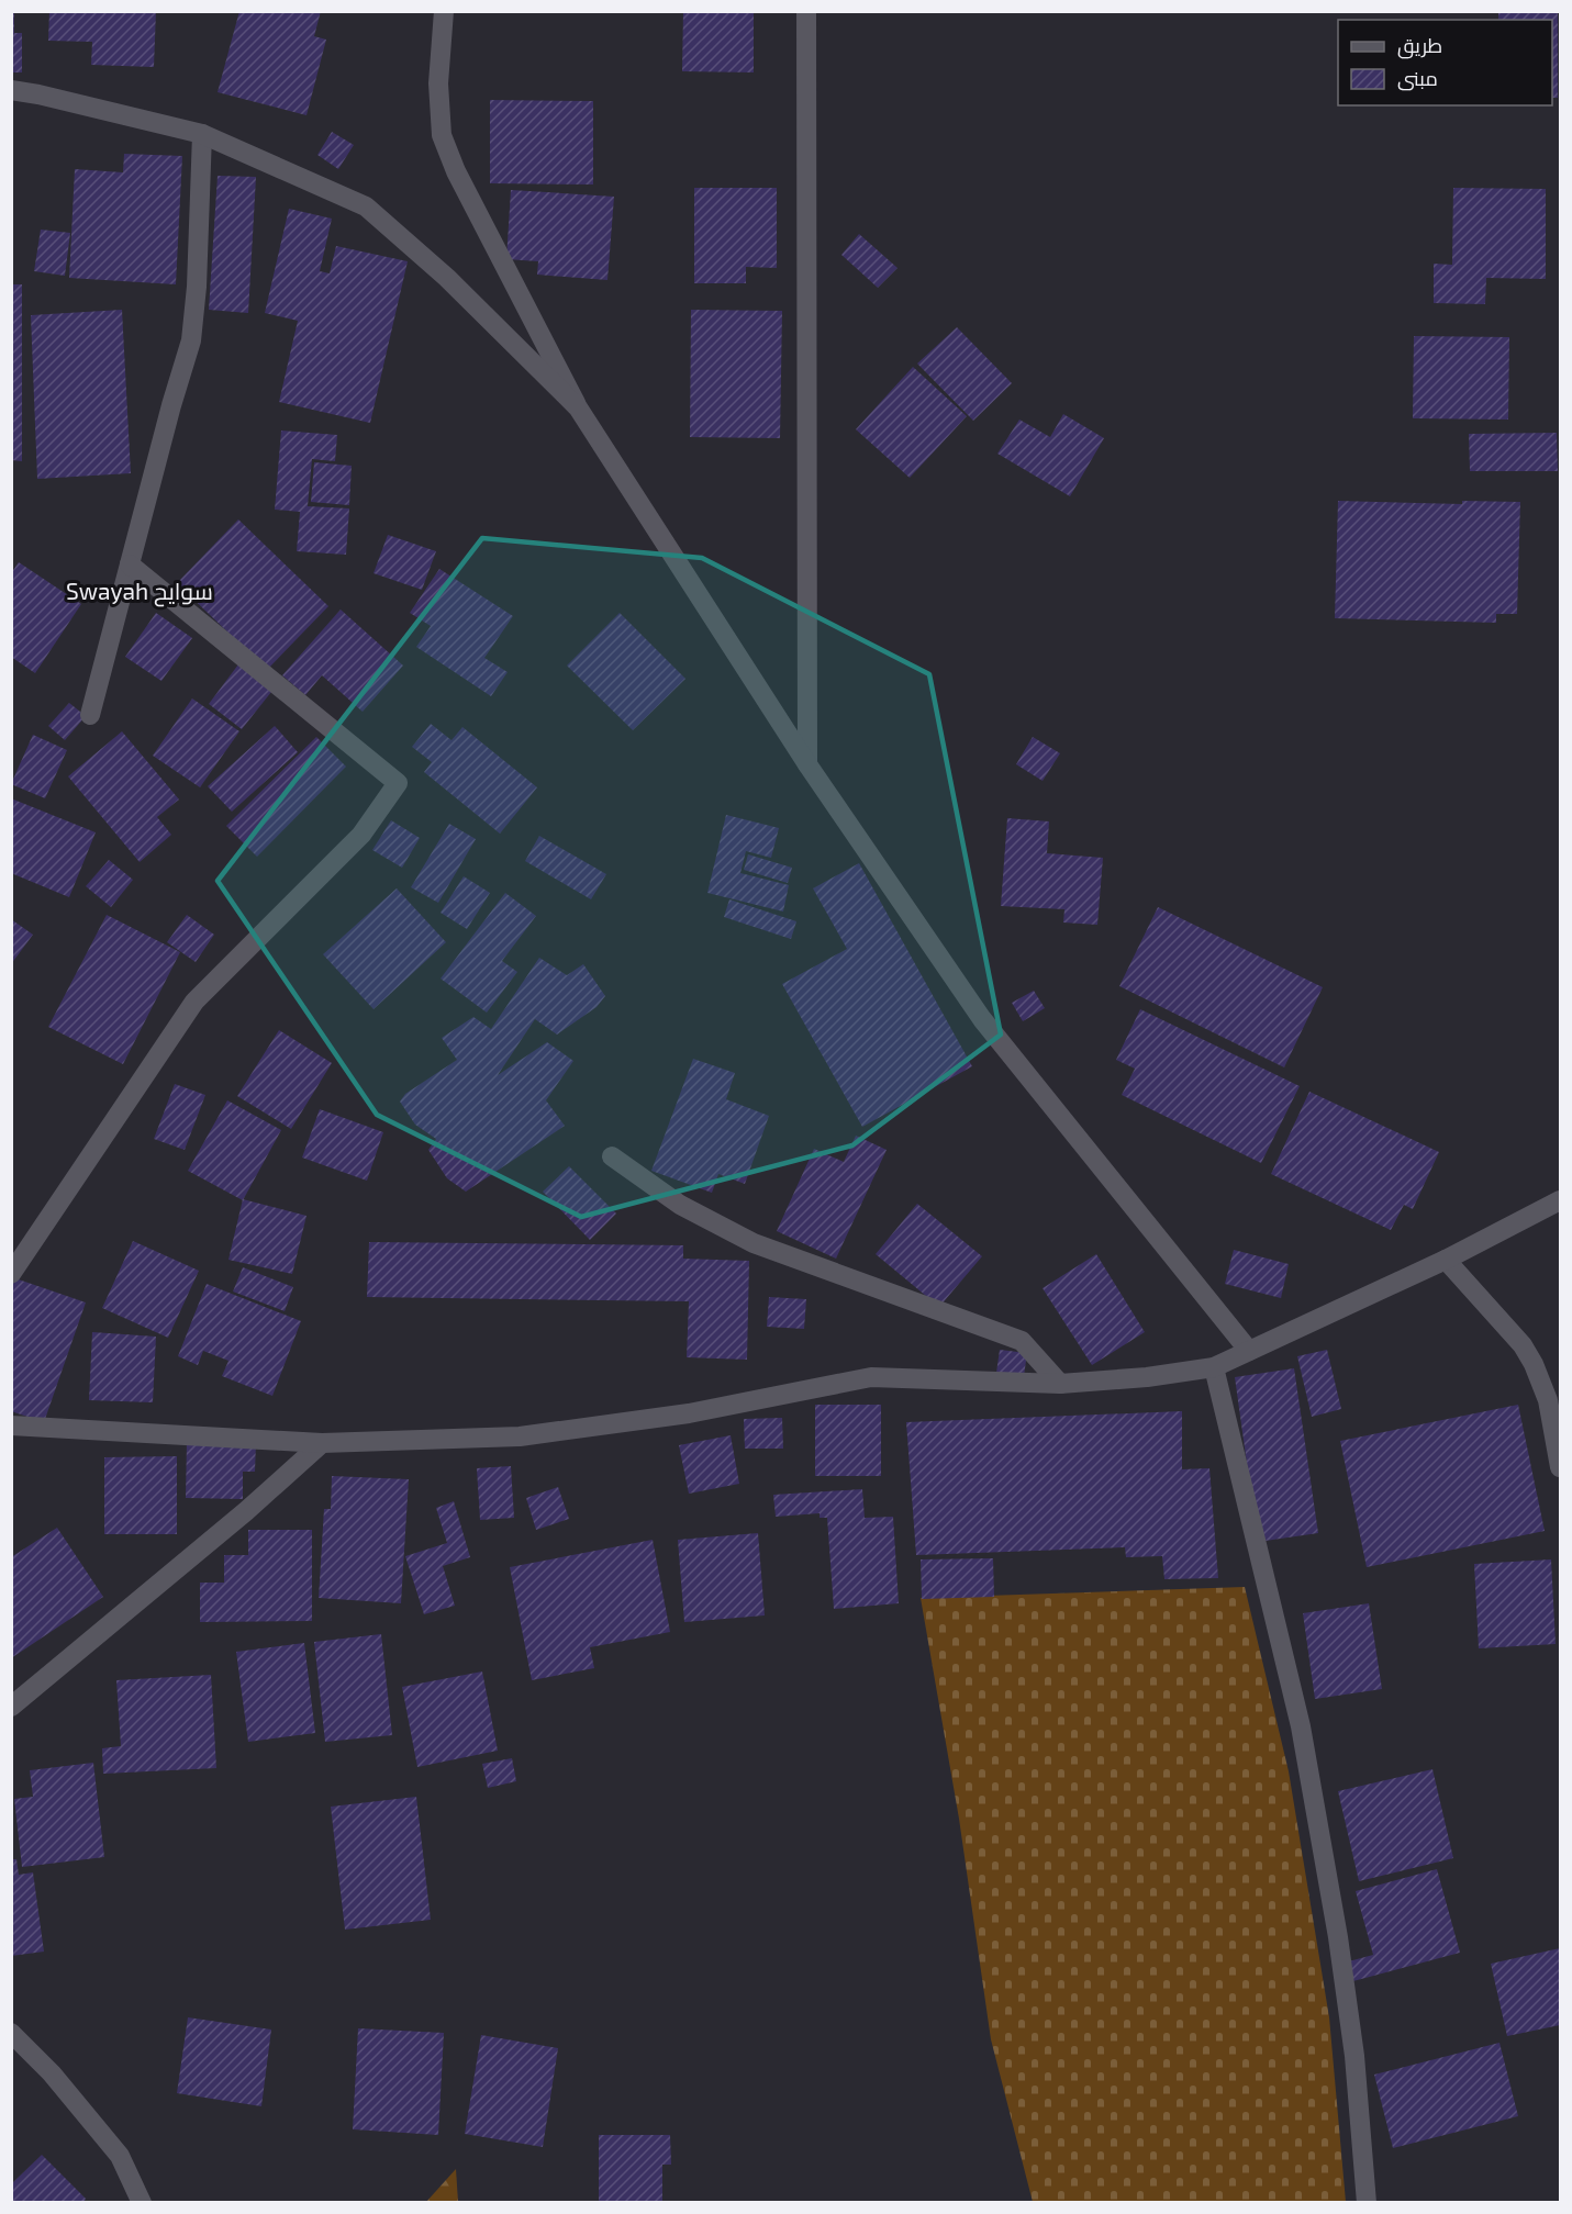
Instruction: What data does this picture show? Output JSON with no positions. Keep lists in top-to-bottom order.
{
  "districts": ["Swayah سوايح"],
  "legend": ["طريق", "مبنى"]
}
